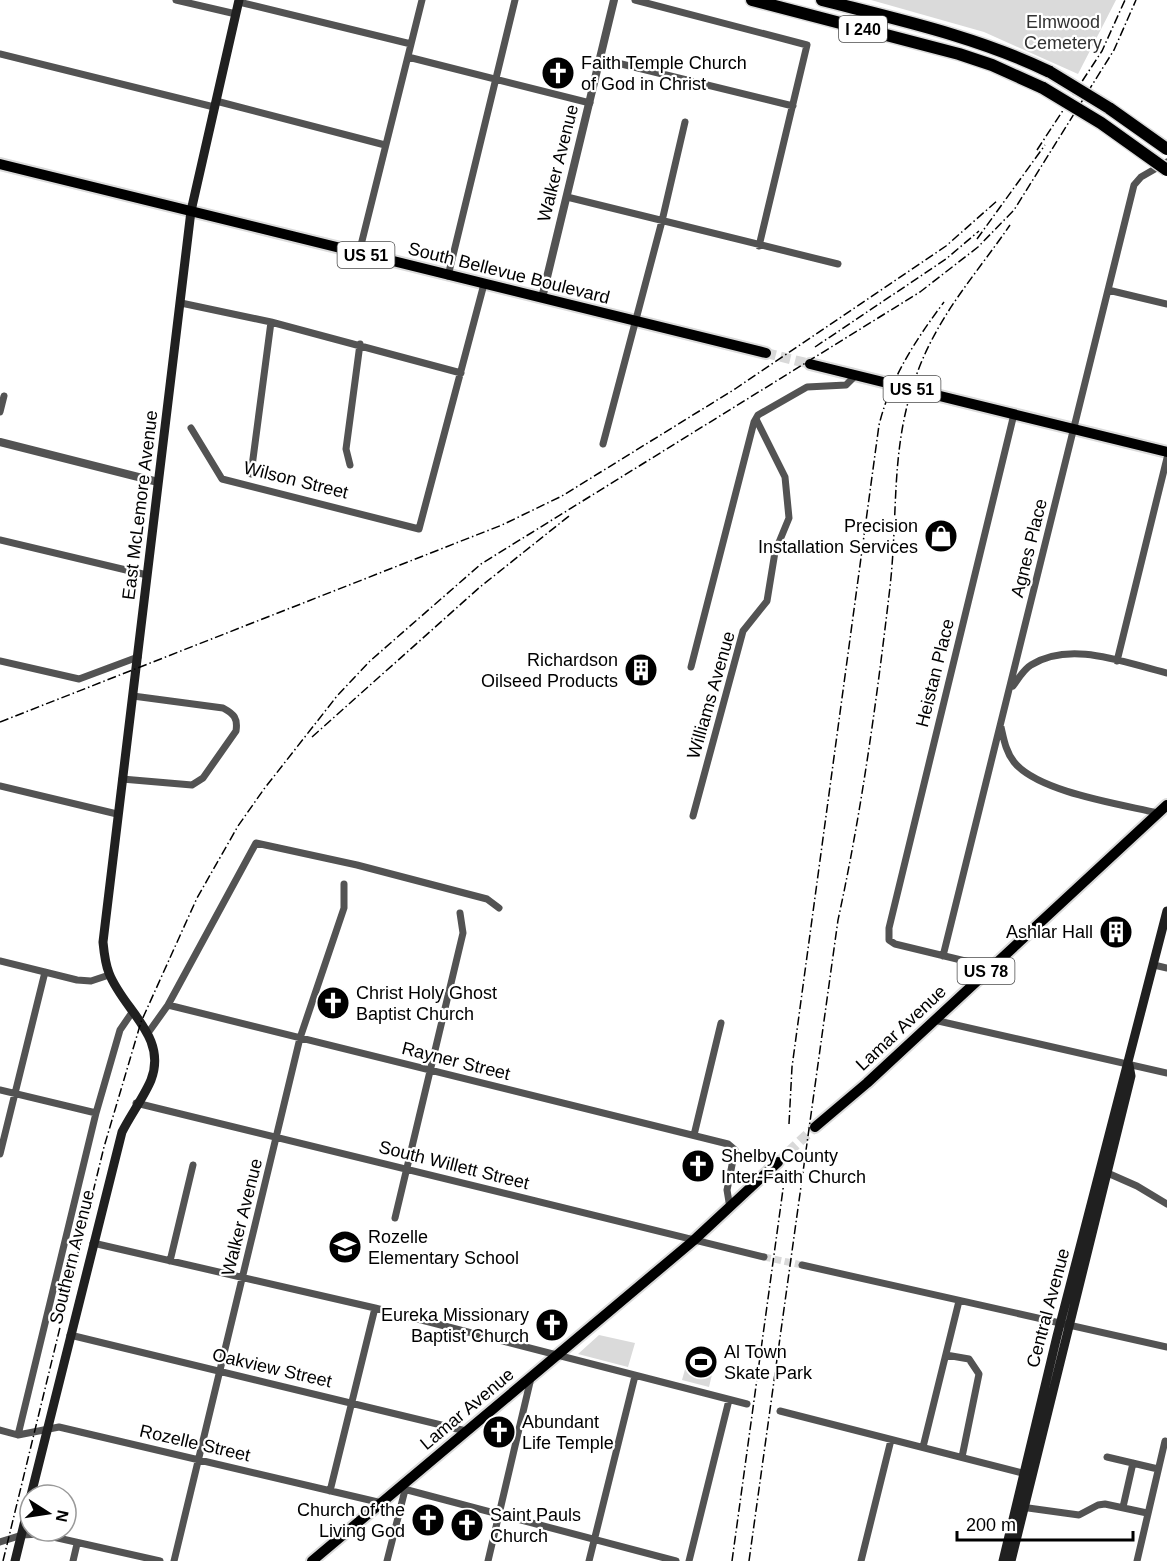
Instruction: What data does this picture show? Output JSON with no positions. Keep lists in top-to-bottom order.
{
  "streets": {
    "highway": ["I 240"],
    "main road": [
      "US 51",
      "South Bellevue Boulevard",
      "East McLemore Avenue",
      "US 78",
      "Lamar Avenue",
      "Southern Avenue",
      "Central Avenue"
    ],
    "street": [
      "Walker Avenue",
      "Wilson Street",
      "Agnes Place",
      "Heistan Place",
      "Williams Avenue",
      "Rayner Street",
      "South Willett Street",
      "Oakview Street",
      "Rozelle Street"
    ]
  },
  "crossings": [
    ["Walker Avenue", "South Bellevue Boulevard"],
    ["Walker Avenue", "Rayner Street"],
    ["Walker Avenue", "South Willett Street"],
    ["Walker Avenue", "Oakview Street"],
    ["Walker Avenue", "Rozelle Street"],
    ["US 51", "Agnes Place"],
    ["US 51", "Heistan Place"],
    ["South Bellevue Boulevard", "East McLemore Avenue"],
    ["East McLemore Avenue", "Southern Avenue"],
    ["Agnes Place", "Heistan Place"],
    ["Lamar Avenue", "Rayner Street"],
    ["Lamar Avenue", "South Willett Street"],
    ["Lamar Avenue", "Oakview Street"],
    ["Lamar Avenue", "Rozelle Street"],
    ["South Willett Street", "Southern Avenue"],
    ["Southern Avenue", "Oakview Street"],
    ["Southern Avenue", "Rozelle Street"]
  ],
  "parks": ["Elmwood Cemetery"],
  "places": {
    "church": [
      "Faith Temple Church of God in Christ",
      "Christ Holy Ghost Baptist Church",
      "Shelby County Inter-Faith Church",
      "Eureka Missionary Baptist Church",
      "Abundant Life Temple",
      "Church of the Living God",
      "Saint Pauls Church"
    ],
    "shop": ["Precision Installation Services"],
    "building": ["Richardson Oilseed Products", "Ashlar Hall"],
    "school or university": ["Rozelle Elementary School"],
    "sports": ["Al Town Skate Park"]
  },
  "scale_bar": "200 m",
  "north": "right"
}
